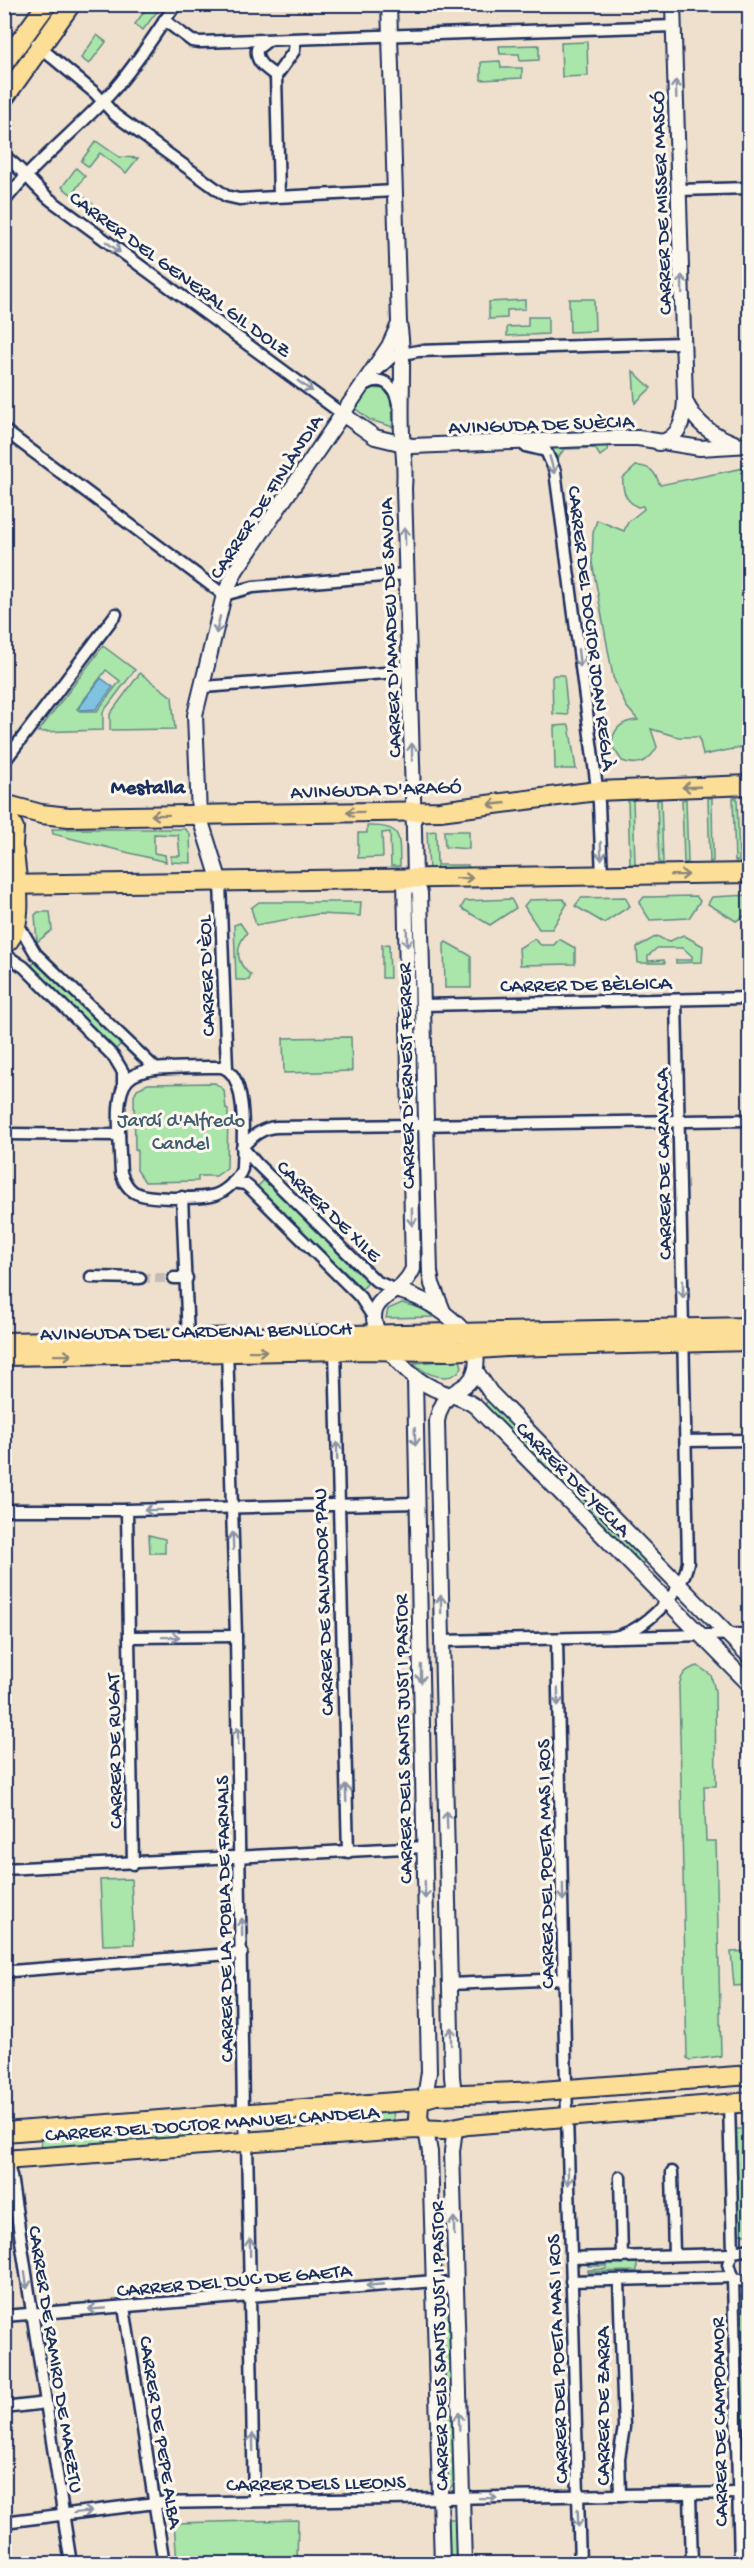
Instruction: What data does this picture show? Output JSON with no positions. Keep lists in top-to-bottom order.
{
  "streets": {
    "main road": ["AVINGUDA D'ARAGÓ", "AVINGUDA DEL CARDENAL BENLLOCH", "CARRER DEL DOCTOR MANUEL CANDELA"],
    "street": [
      "CARRER DE MISSER MASCÓ",
      "CARRER DEL GENERAL GIL DOLZ",
      "AVINGUDA DE SUÈCIA",
      "CARRER DE FINLÀNDIA",
      "CARRER D'AMADEU DE SAVOIA",
      "CARRER DEL DOCTOR JOAN REGLÀ",
      "CARRER D'ÈOL",
      "CARRER DE BÈLGICA",
      "CARRER D'ERNEST FERRER",
      "CARRER DE CARAVACA",
      "CARRER DE XILE",
      "CARRER DE YECLA",
      "CARRER DE SALVADOR PAU",
      "CARRER DELS SANTS JUST I PASTOR",
      "CARRER DE RUGAT",
      "CARRER DEL POETA MAS I ROS",
      "CARRER DE LA POBLA DE FARNALS",
      "CARRER DEL DUC DE GAETA",
      "CARRER DE RAMIRO DE MAEZTU",
      "CARRER DE ZARRA",
      "CARRER DE CAMPOAMOR",
      "CARRER DE PEPE ALBA",
      "CARRER DELS LLEONS"
    ]
  },
  "crossings": [
    ["CARRER DE MISSER MASCÓ", "AVINGUDA DE SUÈCIA"],
    ["CARRER DEL GENERAL GIL DOLZ", "AVINGUDA DE SUÈCIA"],
    ["CARRER DEL GENERAL GIL DOLZ", "CARRER DE FINLÀNDIA"],
    ["AVINGUDA DE SUÈCIA", "CARRER DE FINLÀNDIA"],
    ["AVINGUDA DE SUÈCIA", "CARRER D'AMADEU DE SAVOIA"],
    ["AVINGUDA DE SUÈCIA", "CARRER DEL DOCTOR JOAN REGLÀ"],
    ["CARRER DE FINLÀNDIA", "CARRER D'AMADEU DE SAVOIA"],
    ["CARRER DE FINLÀNDIA", "AVINGUDA D'ARAGÓ"],
    ["CARRER DE FINLÀNDIA", "CARRER D'ÈOL"],
    ["CARRER D'AMADEU DE SAVOIA", "AVINGUDA D'ARAGÓ"],
    ["CARRER D'AMADEU DE SAVOIA", "CARRER D'ERNEST FERRER"],
    ["CARRER DEL DOCTOR JOAN REGLÀ", "AVINGUDA D'ARAGÓ"],
    ["CARRER D'ÈOL", "CARRER DE XILE"],
    ["CARRER DE BÈLGICA", "CARRER D'ERNEST FERRER"],
    ["CARRER DE BÈLGICA", "CARRER DE CARAVACA"],
    ["CARRER DE CARAVACA", "AVINGUDA DEL CARDENAL BENLLOCH"],
    ["CARRER DE XILE", "AVINGUDA DEL CARDENAL BENLLOCH"],
    ["AVINGUDA DEL CARDENAL BENLLOCH", "CARRER DE YECLA"],
    ["AVINGUDA DEL CARDENAL BENLLOCH", "CARRER DE SALVADOR PAU"],
    ["AVINGUDA DEL CARDENAL BENLLOCH", "CARRER DELS SANTS JUST I PASTOR"],
    ["AVINGUDA DEL CARDENAL BENLLOCH", "CARRER DE LA POBLA DE FARNALS"],
    ["CARRER DELS SANTS JUST I PASTOR", "CARRER DEL DOCTOR MANUEL CANDELA"],
    ["CARRER DELS SANTS JUST I PASTOR", "CARRER DEL DUC DE GAETA"],
    ["CARRER DELS SANTS JUST I PASTOR", "CARRER DELS LLEONS"],
    ["CARRER DEL POETA MAS I ROS", "CARRER DELS LLEONS"],
    ["CARRER DE LA POBLA DE FARNALS", "CARRER DEL DOCTOR MANUEL CANDELA"],
    ["CARRER DE LA POBLA DE FARNALS", "CARRER DEL DUC DE GAETA"],
    ["CARRER DE LA POBLA DE FARNALS", "CARRER DELS LLEONS"],
    ["CARRER DEL DOCTOR MANUEL CANDELA", "CARRER DE RAMIRO DE MAEZTU"],
    ["CARRER DEL DUC DE GAETA", "CARRER DE RAMIRO DE MAEZTU"],
    ["CARRER DEL DUC DE GAETA", "CARRER DE PEPE ALBA"],
    ["CARRER DE RAMIRO DE MAEZTU", "CARRER DELS LLEONS"],
    ["CARRER DE ZARRA", "CARRER DELS LLEONS"],
    ["CARRER DE CAMPOAMOR", "CARRER DELS LLEONS"],
    ["CARRER DE PEPE ALBA", "CARRER DELS LLEONS"]
  ],
  "one_way": [
    "CARRER DE MISSER MASCÓ",
    "CARRER DEL GENERAL GIL DOLZ",
    "CARRER D'AMADEU DE SAVOIA",
    "CARRER DEL DOCTOR JOAN REGLÀ",
    "CARRER DE CARAVACA",
    "CARRER DE SALVADOR PAU",
    "CARRER DEL POETA MAS I ROS",
    "CARRER DE LA POBLA DE FARNALS",
    "CARRER DEL DUC DE GAETA",
    "CARRER DE RAMIRO DE MAEZTU"
  ],
  "districts": ["Mestalla"],
  "parks": ["Jardí d'Alfredo Candel"]
}
